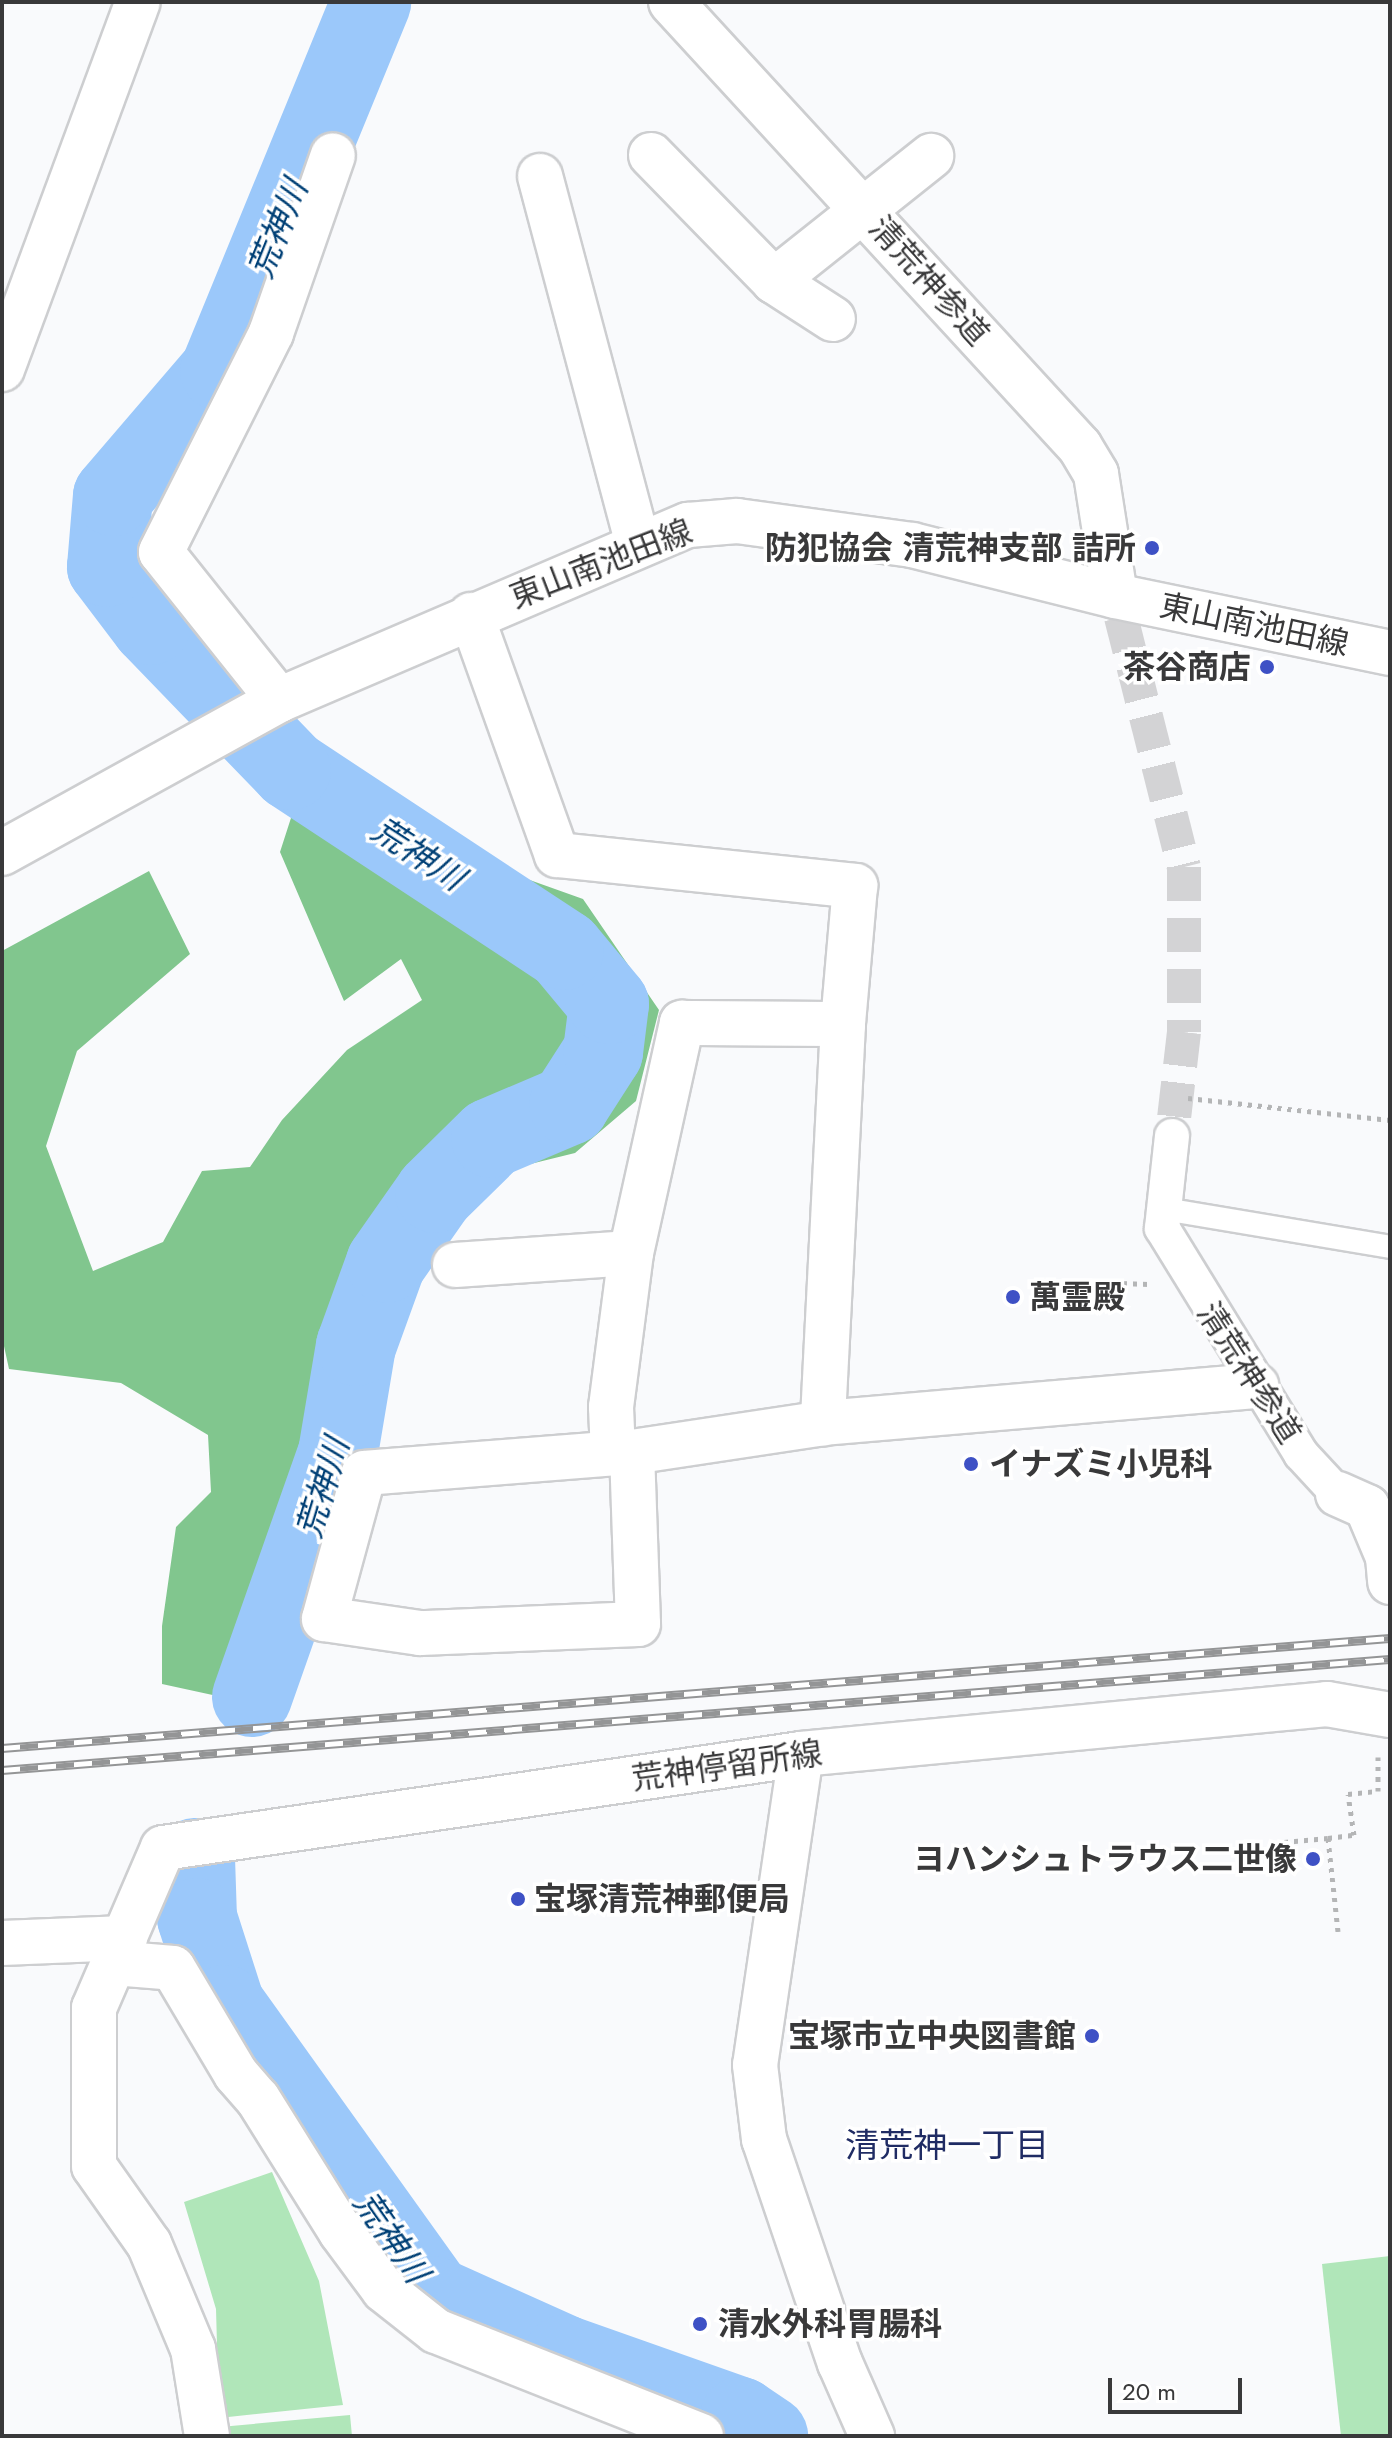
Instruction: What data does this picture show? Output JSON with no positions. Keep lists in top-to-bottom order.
{
  "streets": {
    "street": ["清荒神参道", "東山南池田線", "荒神停留所線"]
  },
  "crossings": [
    ["清荒神参道", "東山南池田線"]
  ],
  "districts": ["清荒神一丁目"],
  "water": ["荒神川"],
  "places": [
    "防犯協会 清荒神支部 詰所",
    "茶谷商店",
    "萬霊殿",
    "イナズミ小児科",
    "ヨハンシュトラウス二世像",
    "宝塚清荒神郵便局",
    "宝塚市立中央図書館",
    "清水外科胃腸科"
  ],
  "scale_bar": "20 m"
}
